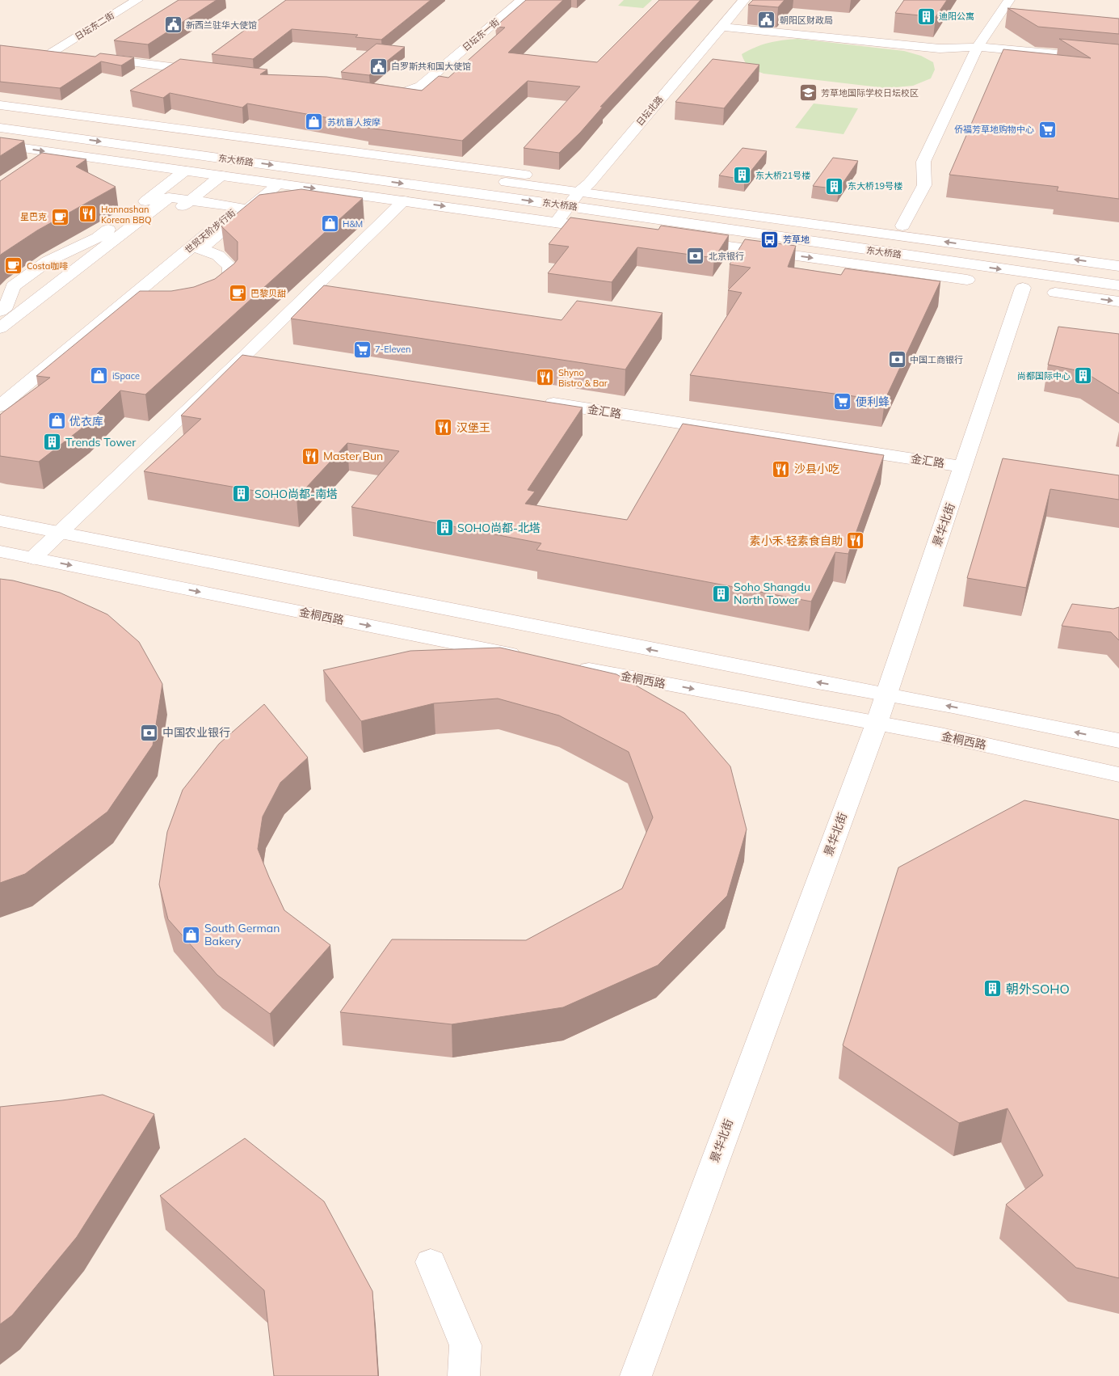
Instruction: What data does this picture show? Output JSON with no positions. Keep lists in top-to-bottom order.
{
  "streets": {
    "street": [
      "日坛东二街",
      "日坛东一街",
      "日坛北路",
      "东大桥路",
      "世贸天阶步行街",
      "金汇路",
      "景华北街",
      "金桐西路"
    ]
  },
  "crossings": [
    ["日坛北路", "东大桥路"],
    ["金汇路", "景华北街"],
    ["景华北街", "金桐西路"]
  ],
  "places": {
    "building": [
      "迪阳公寓",
      "东大桥21号楼",
      "东大桥19号楼",
      "尚都国际中心",
      "Trends Tower",
      "SOHO尚都-南塔",
      "SOHO尚都-北塔",
      "Soho Shangdu North Tower",
      "朝外SOHO"
    ],
    "public building": ["朝阳区财政局", "新西兰驻华大使馆", "白罗斯共和国大使馆"],
    "school or university": ["芳草地国际学校日坛校区"],
    "shop": [
      "苏杭盲人按摩",
      "H&M",
      "iSpace",
      "优衣库",
      "South German Bakery"
    ],
    "supermarket": ["侨福芳草地购物中心", "7-Eleven", "便利蜂"],
    "restaurant": [
      "Hannashan Korean BBQ",
      "Shyno Bistro & Bar",
      "汉堡王",
      "Master Bun",
      "沙县小吃",
      "素小禾·轻素食自助"
    ],
    "cafe": ["星巴克", "Costa咖啡", "巴黎贝甜"],
    "bus stop": ["芳草地"],
    "bank": ["北京银行", "中国工商银行", "中国农业银行"]
  }
}
